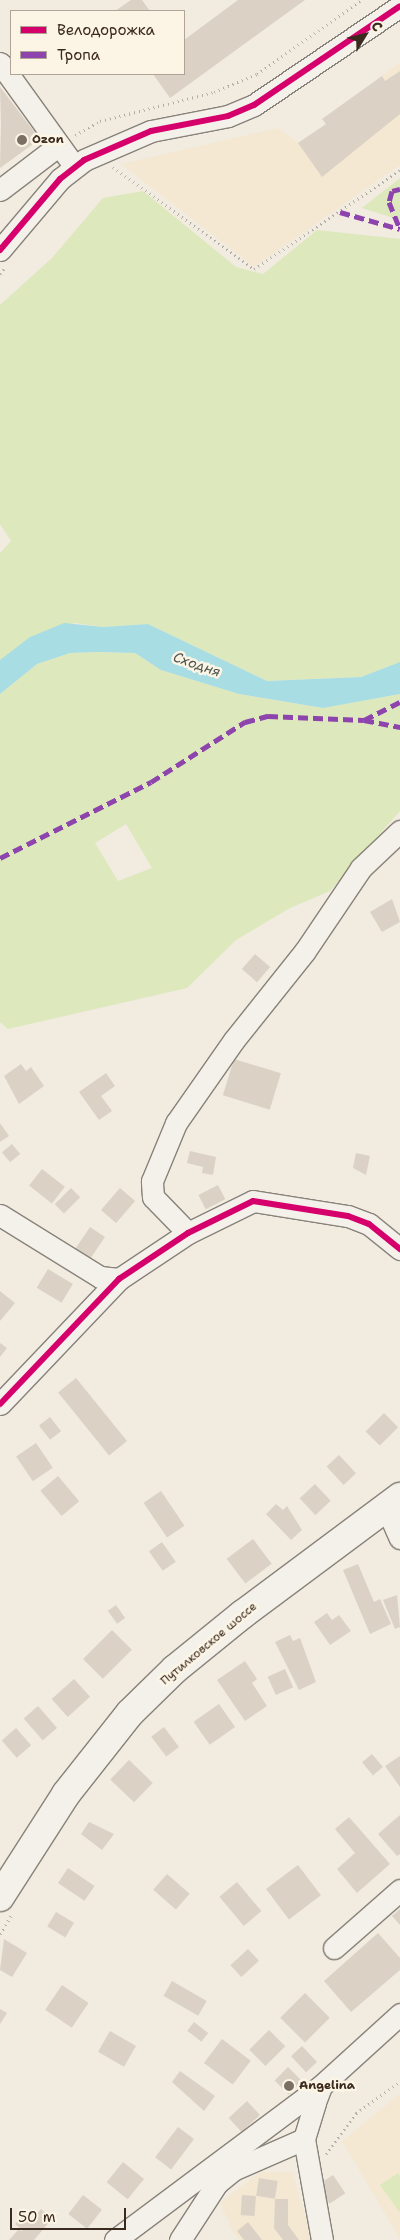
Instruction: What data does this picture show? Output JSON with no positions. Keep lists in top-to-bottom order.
{
  "streets": {
    "main road": ["Путилковское шоссе"]
  },
  "water": ["Сходня"],
  "places": ["Ozon", "Angelina"],
  "legend": ["Велодорожка", "Тропа"],
  "scale_bar": "50 m",
  "north": "top right"
}
